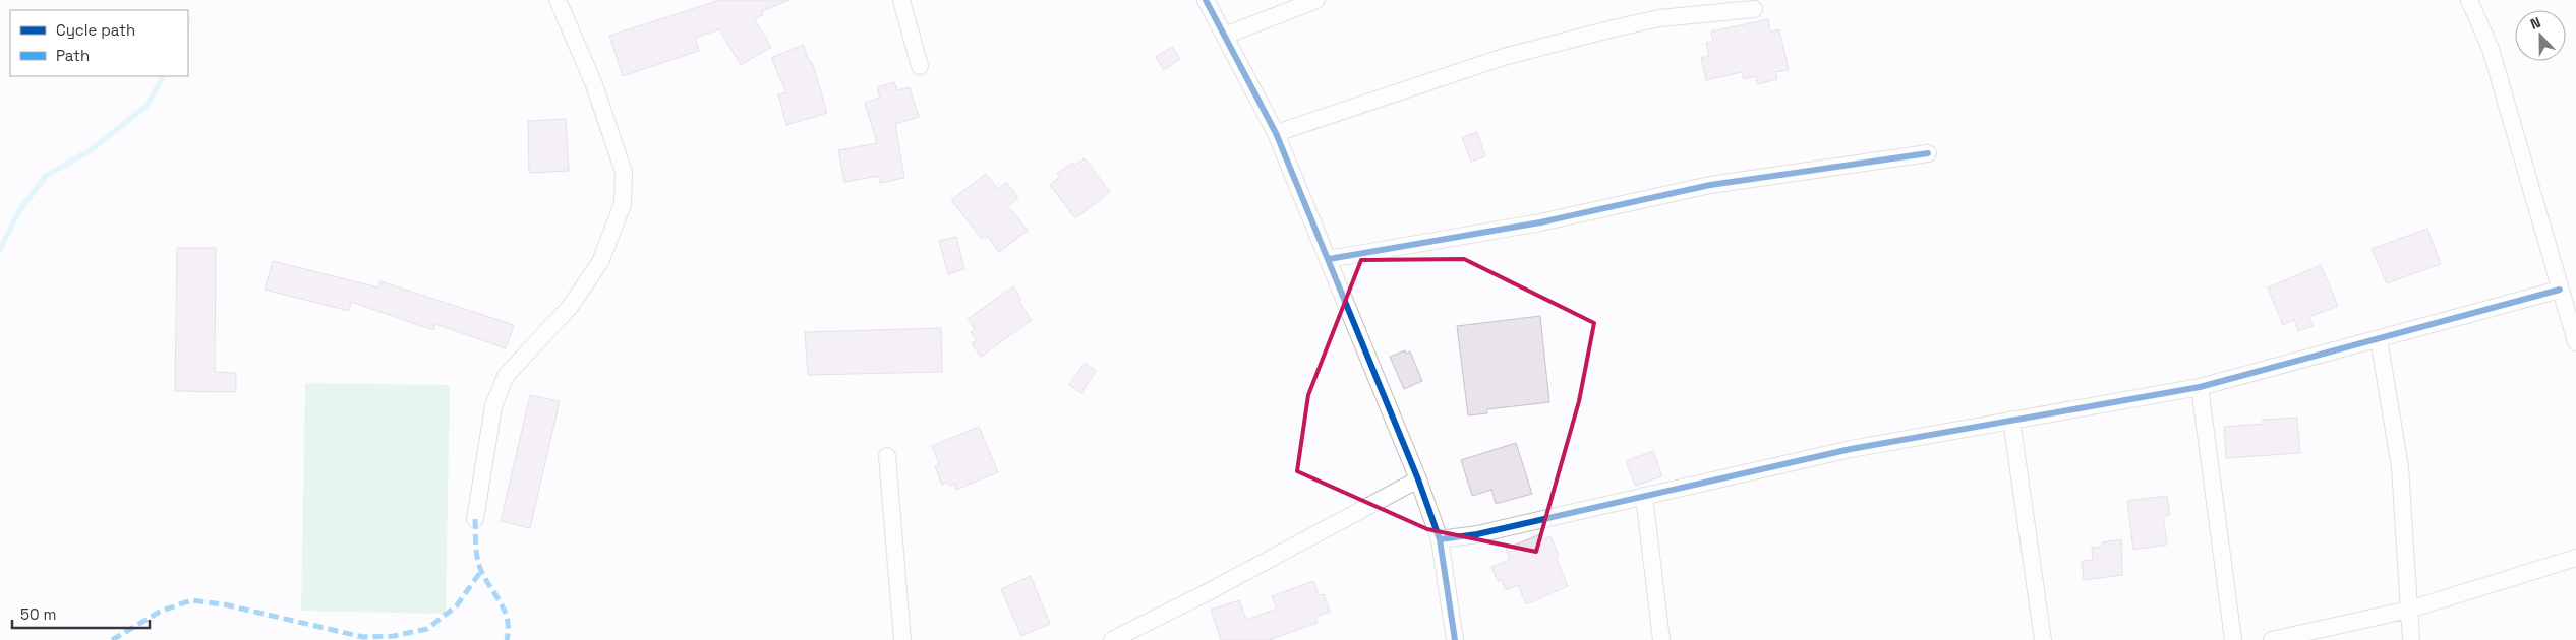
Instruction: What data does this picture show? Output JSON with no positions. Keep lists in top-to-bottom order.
{
  "legend": ["Cycle path", "Path"],
  "scale_bar": "50 m",
  "north": "top"
}
